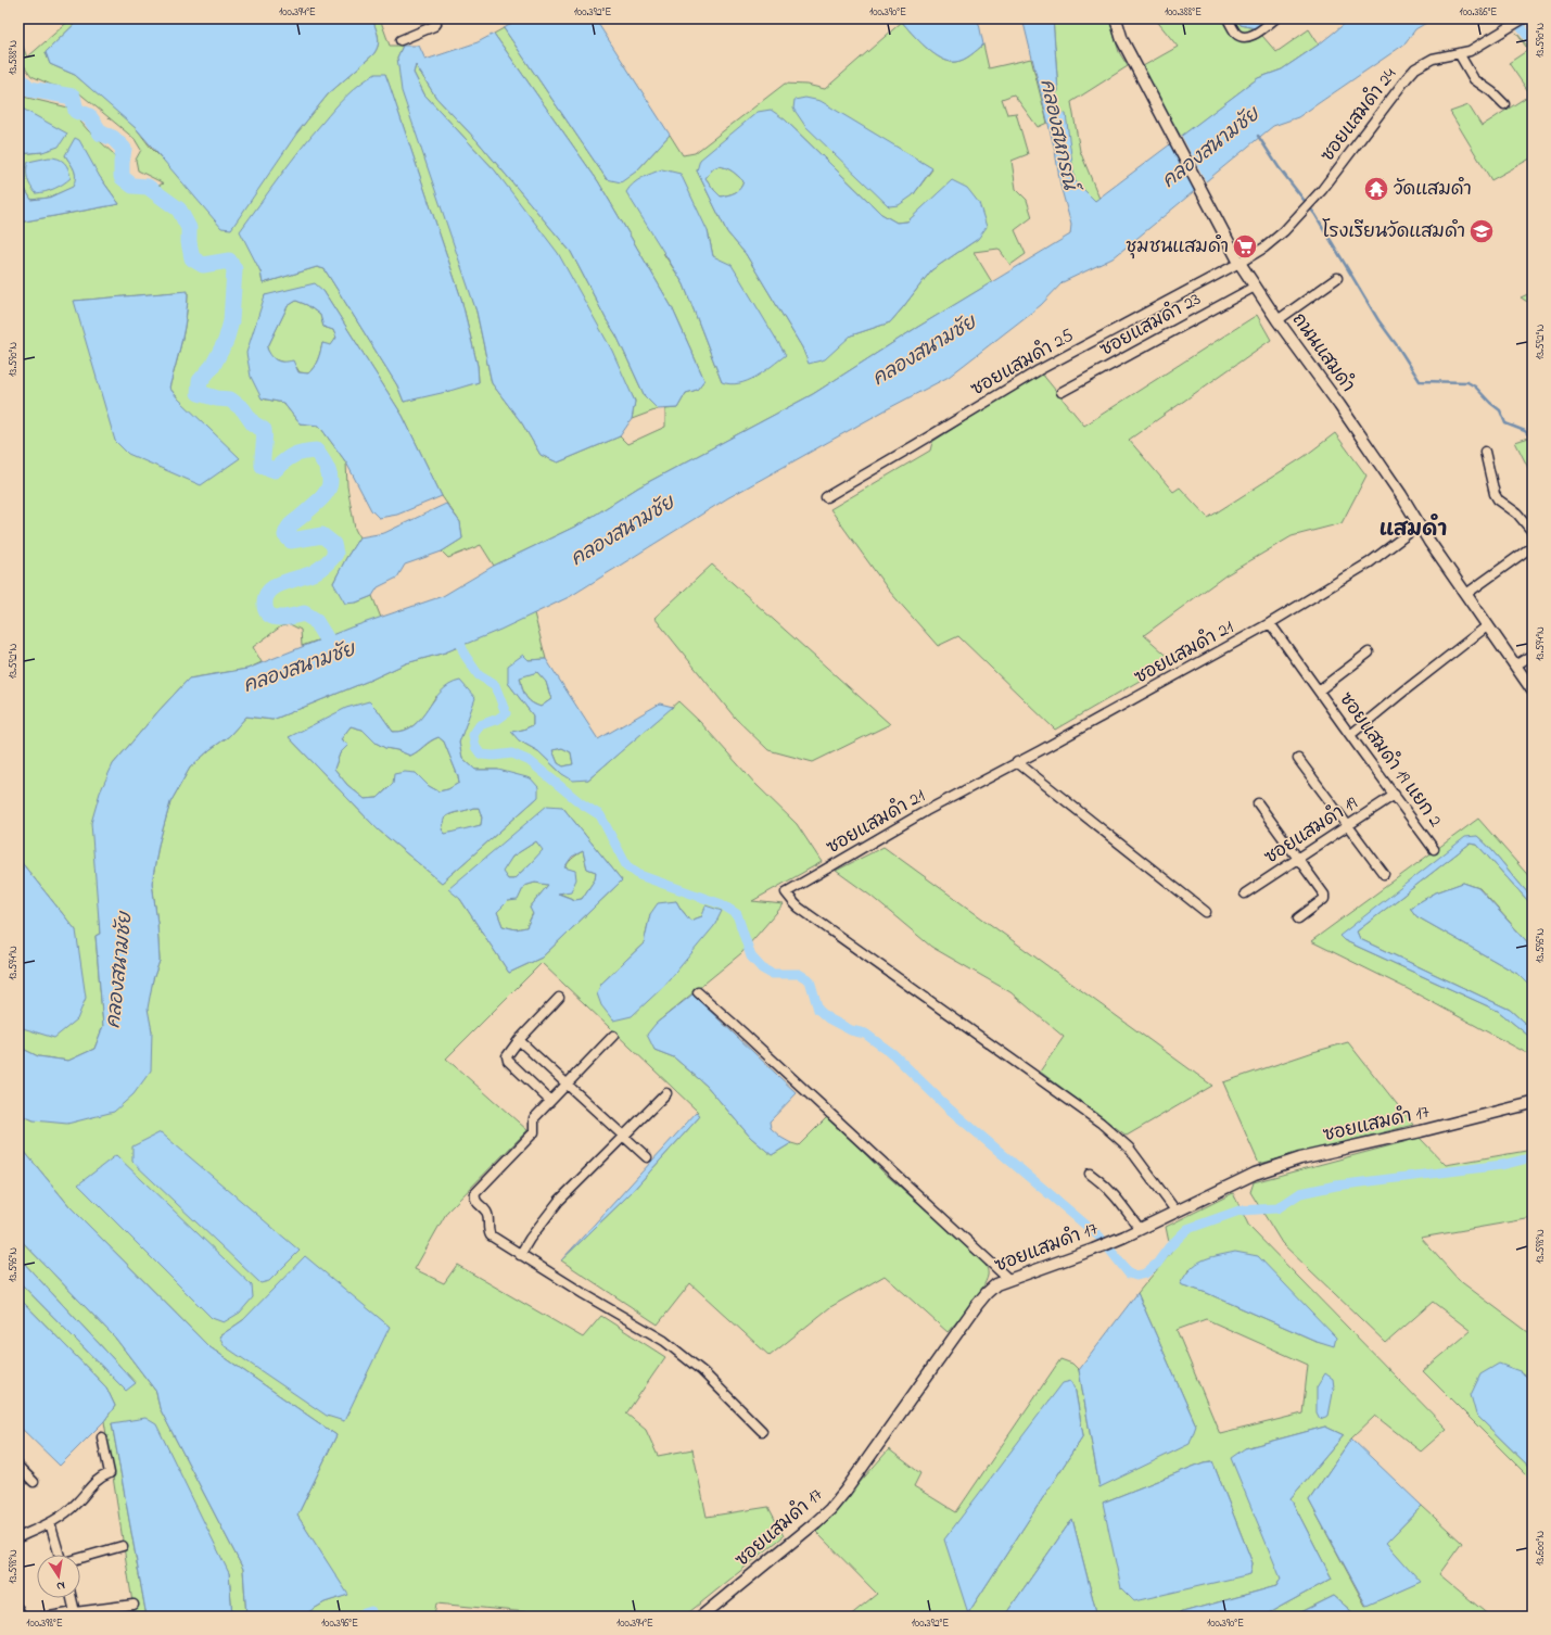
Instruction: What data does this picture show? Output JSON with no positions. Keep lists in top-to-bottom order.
{
  "streets": {
    "street": [
      "ซอยแสมดำ 24",
      "ซอยแสมดำ 23",
      "ถนนแสมดำ",
      "ซอยแสมดำ 25",
      "ซอยแสมดำ 21",
      "ซอยแสมดำ 19 แยก 2",
      "ซอยแสมดำ 19",
      "ซอยแสมดำ 17"
    ]
  },
  "crossings": [
    ["ซอยแสมดำ 24", "ถนนแสมดำ"],
    ["ซอยแสมดำ 24", "ซอยแสมดำ 25"],
    ["ซอยแสมดำ 23", "ถนนแสมดำ"],
    ["ถนนแสมดำ", "ซอยแสมดำ 25"],
    ["ถนนแสมดำ", "ซอยแสมดำ 21"],
    ["ซอยแสมดำ 21", "ซอยแสมดำ 19 แยก 2"],
    ["ซอยแสมดำ 21", "ซอยแสมดำ 17"],
    ["ซอยแสมดำ 19 แยก 2", "ซอยแสมดำ 19"]
  ],
  "districts": ["แสมดำ"],
  "water": ["คลองสหกรณ์", "คลองสนามชัย"],
  "places": {
    "temple": ["วัดแสมดำ"],
    "school or university": ["โรงเรียนวัดแสมดำ"],
    "supermarket": ["ชุมชนแสมดำ"]
  },
  "north": "bottom",
  "coordinates": [
    "100.394°E",
    "100.392°E",
    "100.390°E",
    "100.388°E",
    "100.386°E",
    "13.590°N",
    "13.588°N",
    "13.592°N",
    "13.594°N",
    "13.596°N",
    "13.598°N",
    "13.600°N",
    "100.398°E",
    "100.396°E"
  ]
}
